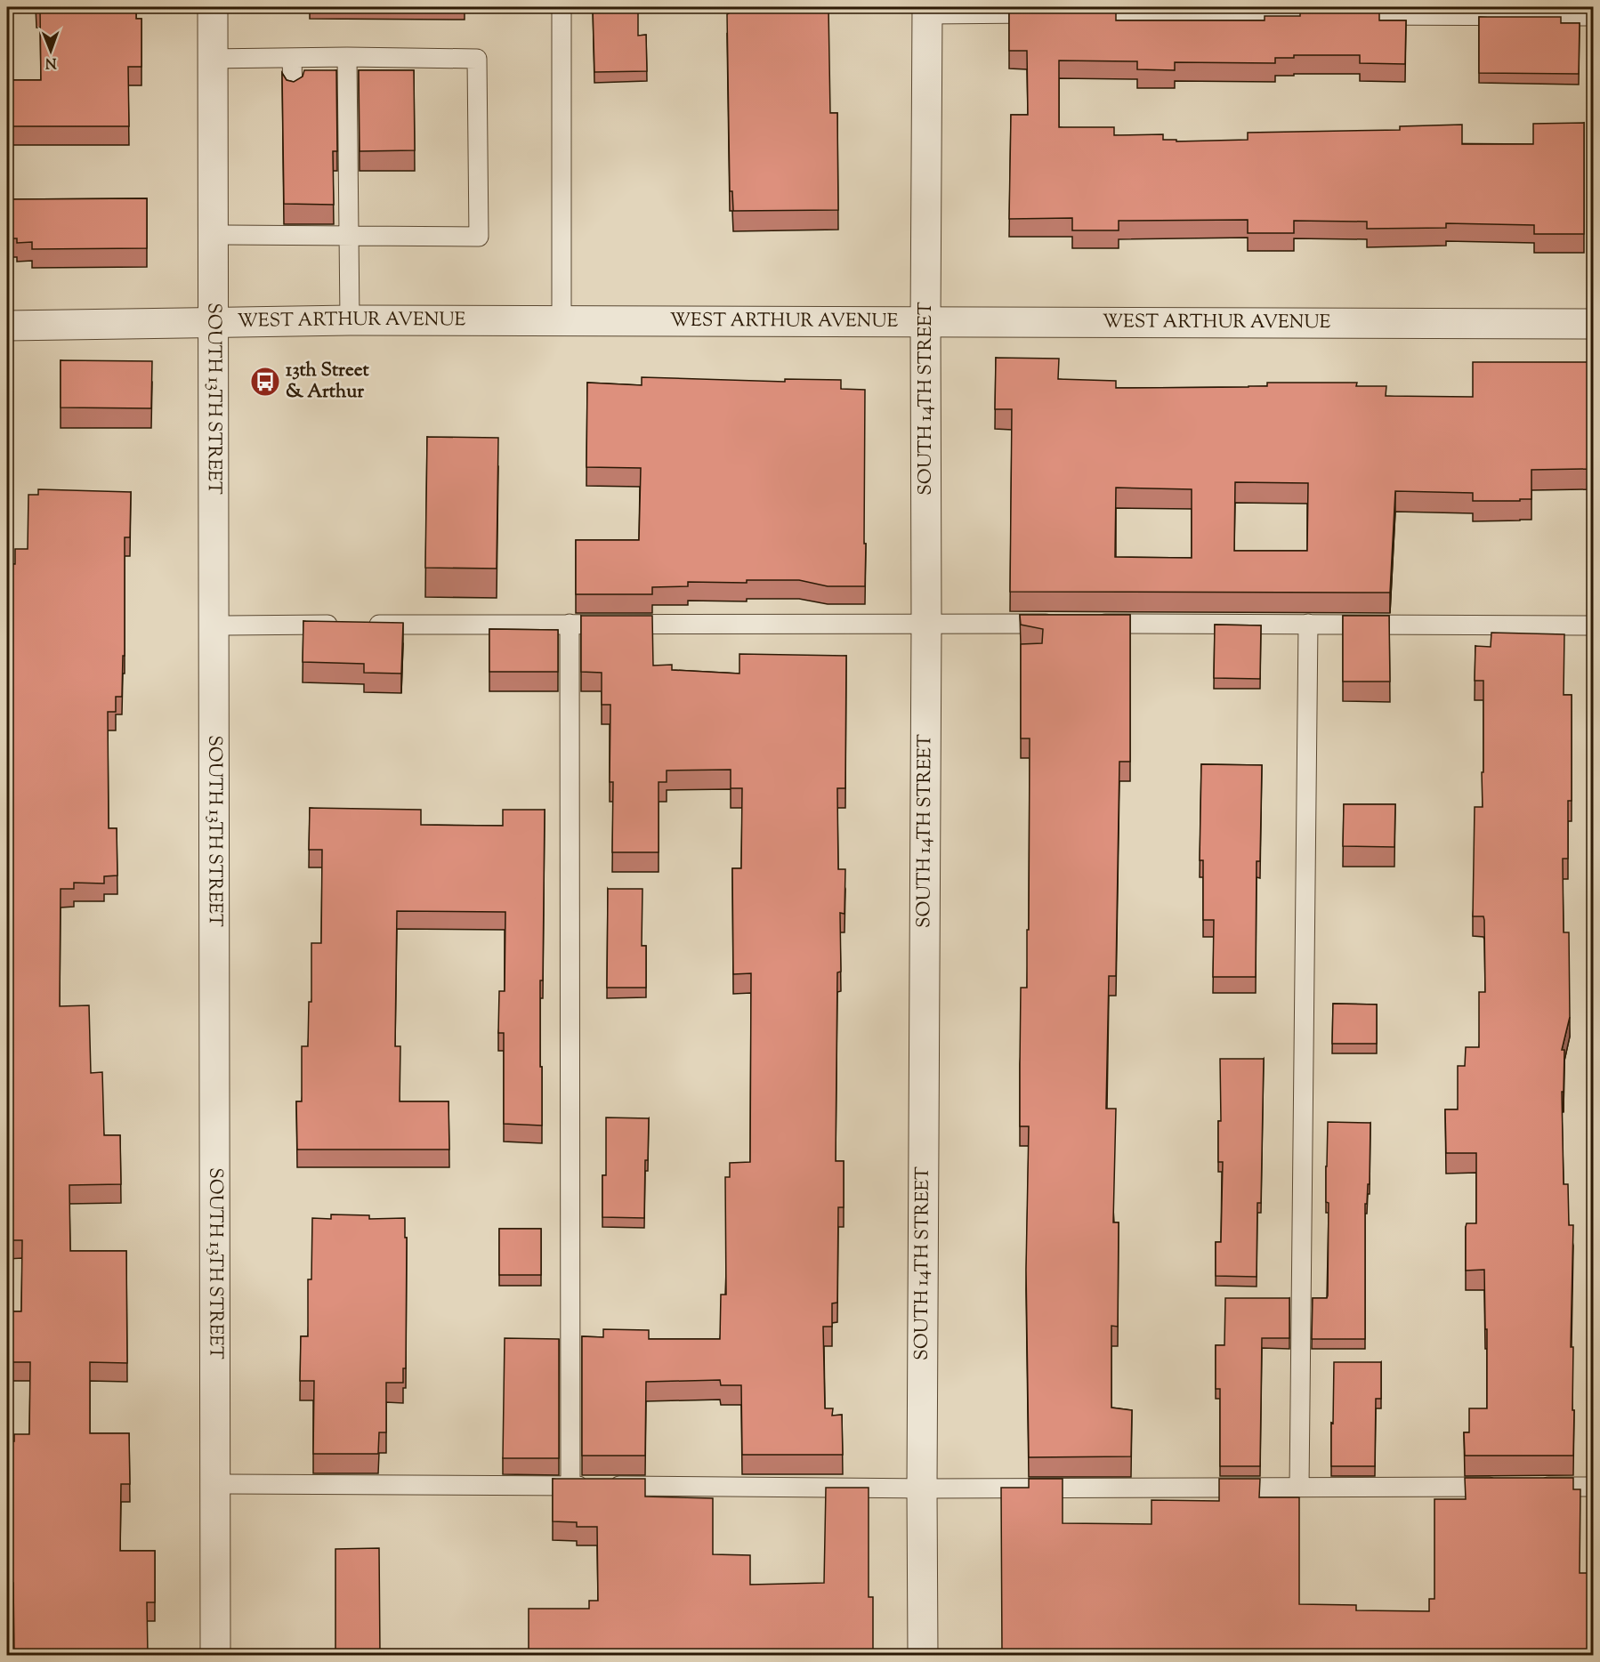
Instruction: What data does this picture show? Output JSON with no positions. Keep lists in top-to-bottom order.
{
  "streets": {
    "street": ["WEST ARTHUR AVENUE", "SOUTH 13TH STREET", "SOUTH 14TH STREET"]
  },
  "crossings": [
    ["WEST ARTHUR AVENUE", "SOUTH 13TH STREET"],
    ["WEST ARTHUR AVENUE", "SOUTH 14TH STREET"]
  ],
  "places": {
    "bus stop": ["13th Street & Arthur"]
  },
  "north": "bottom"
}
